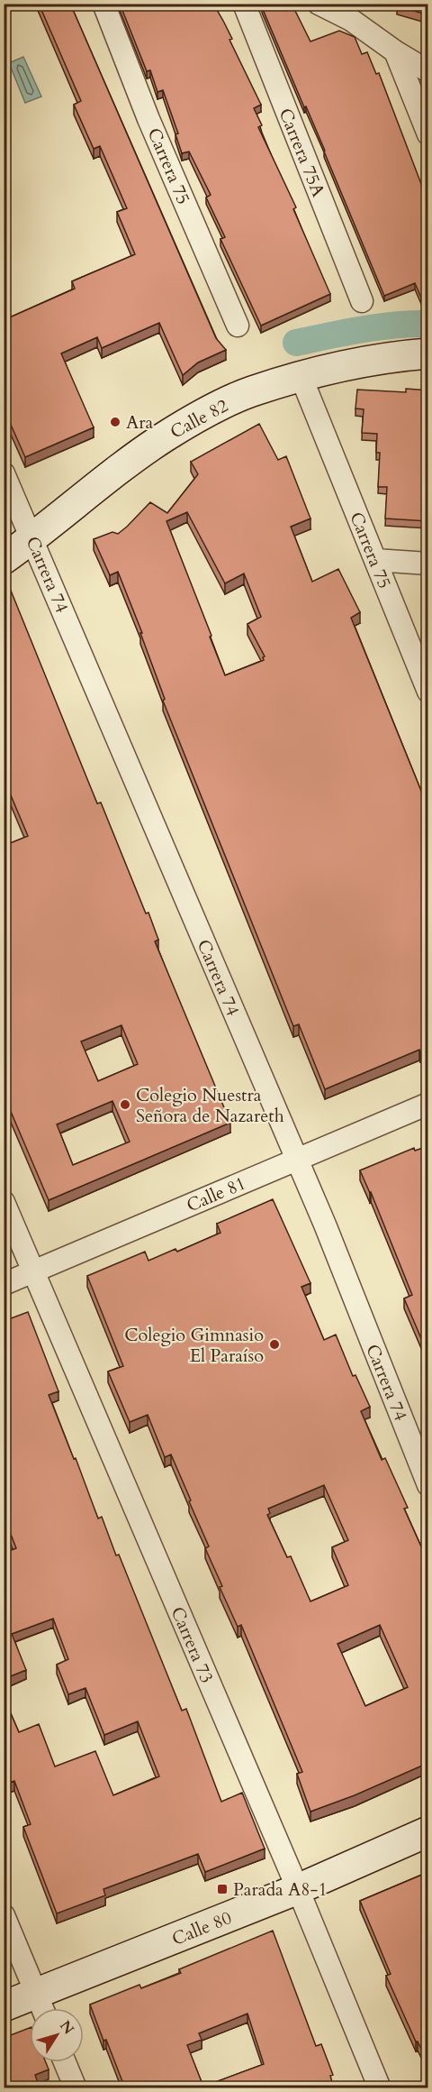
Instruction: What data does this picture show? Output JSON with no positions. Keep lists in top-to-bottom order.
{
  "streets": {
    "street": [
      "Carrera 75A",
      "Carrera 75",
      "Calle 82",
      "Carrera 74",
      "Calle 81",
      "Carrera 73",
      "Calle 80"
    ]
  },
  "crossings": [
    ["Carrera 75", "Calle 82"],
    ["Calle 82", "Carrera 74"],
    ["Carrera 74", "Calle 81"],
    ["Calle 81", "Carrera 73"],
    ["Carrera 73", "Calle 80"]
  ],
  "places": {
    "other": ["Ara", "Colegio Nuestra Señora de Nazareth", "Colegio Gimnasio El Paraíso"],
    "transit": ["Parada A8-1"]
  },
  "north": "top right"
}
